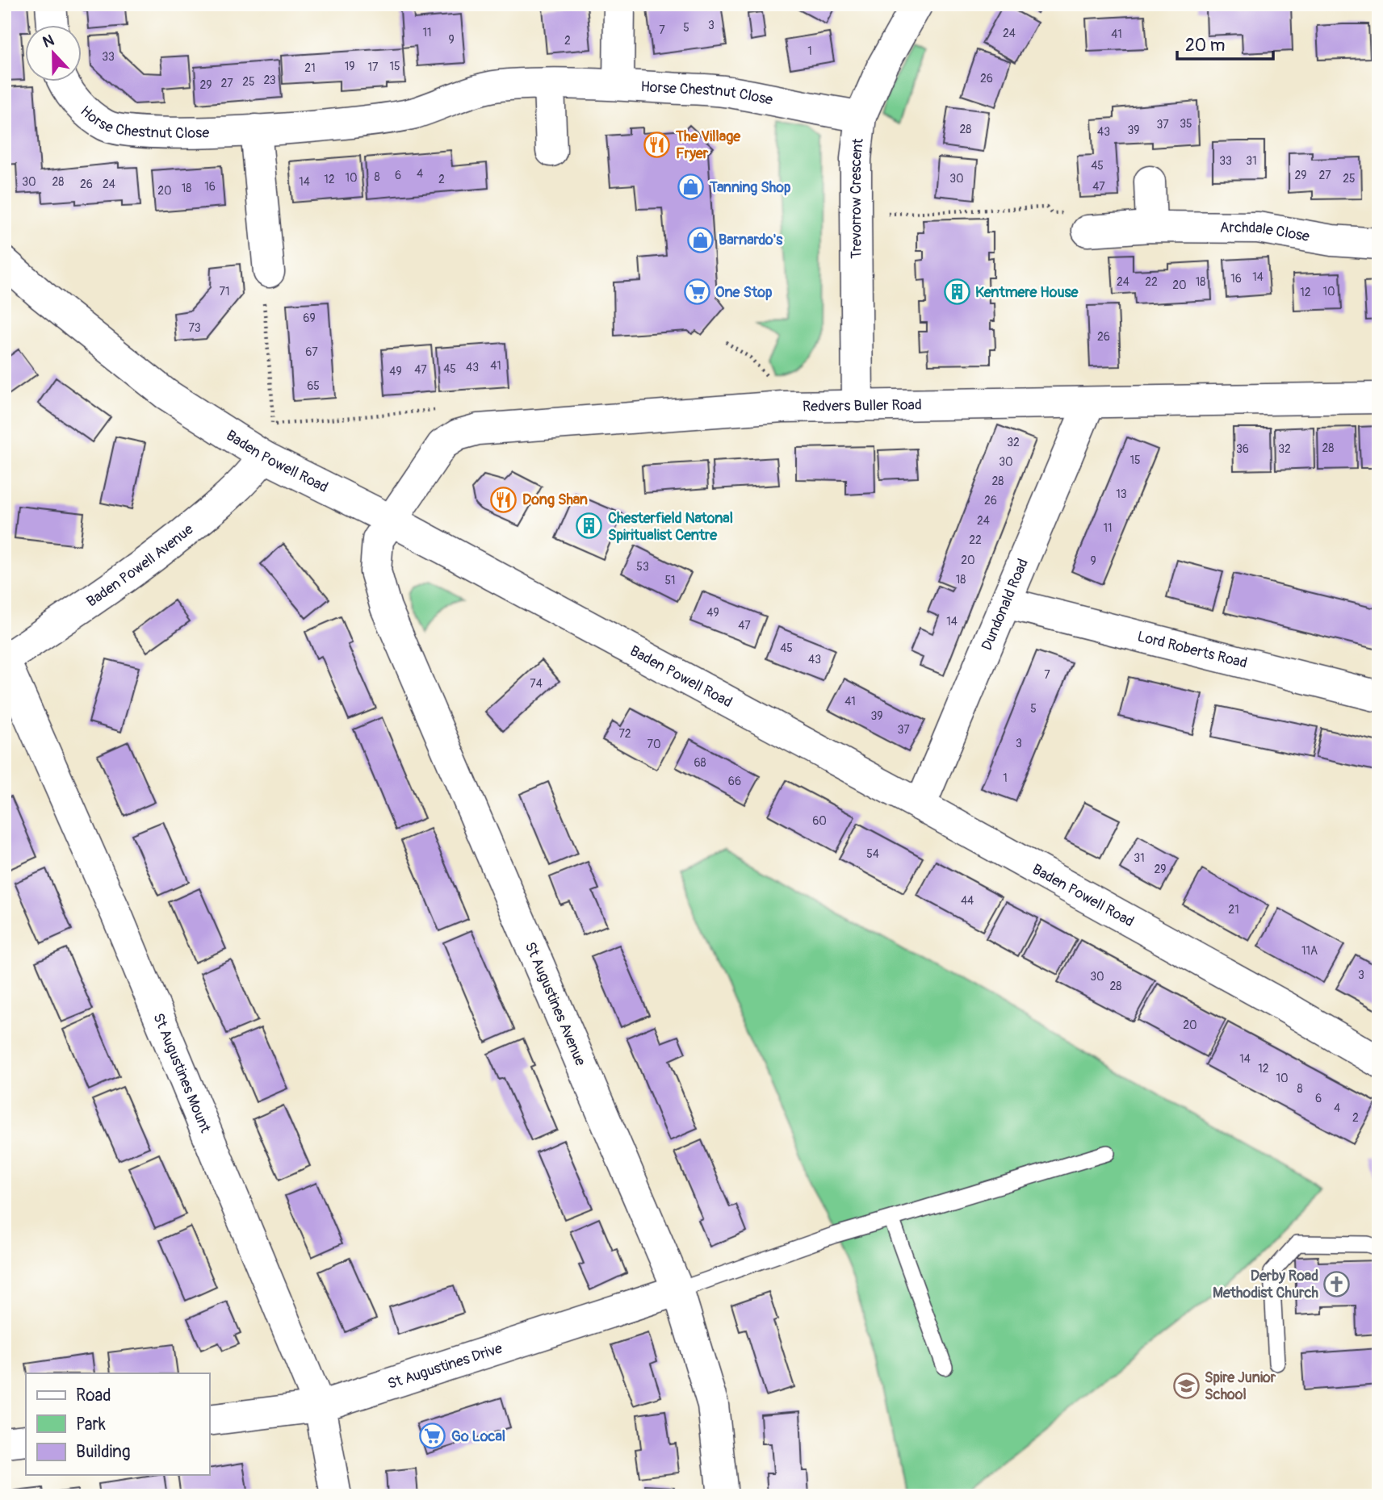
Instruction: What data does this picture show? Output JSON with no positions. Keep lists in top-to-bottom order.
{
  "streets": {
    "street": [
      "Horse Chestnut Close",
      "Trevorrow Crescent",
      "Archdale Close",
      "Redvers Buller Road",
      "Baden Powell Road",
      "Baden Powell Avenue",
      "Dundonald Road",
      "Lord Roberts Road",
      "St Augustines Avenue",
      "St Augustines Mount",
      "St Augustines Drive"
    ]
  },
  "crossings": [
    ["Horse Chestnut Close", "Trevorrow Crescent"],
    ["Trevorrow Crescent", "Redvers Buller Road"],
    ["Redvers Buller Road", "Baden Powell Road"],
    ["Redvers Buller Road", "Dundonald Road"],
    ["Redvers Buller Road", "St Augustines Avenue"],
    ["Baden Powell Road", "Baden Powell Avenue"],
    ["Baden Powell Road", "Dundonald Road"],
    ["Baden Powell Road", "St Augustines Avenue"],
    ["Baden Powell Avenue", "St Augustines Mount"],
    ["Dundonald Road", "Lord Roberts Road"],
    ["St Augustines Avenue", "St Augustines Drive"],
    ["St Augustines Mount", "St Augustines Drive"]
  ],
  "places": {
    "restaurant": ["The Village Fryer", "Dong Shan"],
    "shop": ["Tanning Shop", "Barnardo's"],
    "supermarket": ["One Stop", "Go Local"],
    "building": ["Kentmere House", "Chesterfield Natonal Spiritualist Centre"],
    "church": ["Derby Road Methodist Church"],
    "school or university": ["Spire Junior School"]
  },
  "house_numbers": [
    "3",
    "5",
    "7",
    "11",
    "24",
    "41",
    "9",
    "2",
    "1",
    "33",
    "19",
    "15",
    "17",
    "21",
    "26",
    "23",
    "25",
    "27",
    "29",
    "35",
    "37",
    "28",
    "39",
    "43",
    "33",
    "31",
    "45",
    "4",
    "6",
    "29",
    "27",
    "8",
    "10",
    "30",
    "25",
    "12",
    "2",
    "30",
    "28",
    "14",
    "26",
    "24",
    "16",
    "47",
    "18",
    "20",
    "14",
    "16",
    "24",
    "22",
    "18",
    "20",
    "71",
    "10",
    "12",
    "69",
    "73",
    "26",
    "67",
    "41",
    "43",
    "45",
    "47",
    "49",
    "65",
    "32",
    "28",
    "36",
    "32",
    "15",
    "30",
    "28",
    "13",
    "26",
    "24",
    "11",
    "22",
    "20",
    "9",
    "53",
    "18",
    "51",
    "49",
    "14",
    "47",
    "45",
    "43",
    "7",
    "74",
    "41",
    "5",
    "39",
    "37",
    "72",
    "3",
    "70",
    "68",
    "1",
    "66",
    "60",
    "54",
    "31",
    "29",
    "44",
    "21",
    "11A",
    "3",
    "30",
    "28",
    "20",
    "14",
    "12",
    "10",
    "8",
    "6",
    "4",
    "2"
  ],
  "legend": ["Road", "Park", "Building"],
  "scale_bar": "20 m",
  "north": "top"
}
